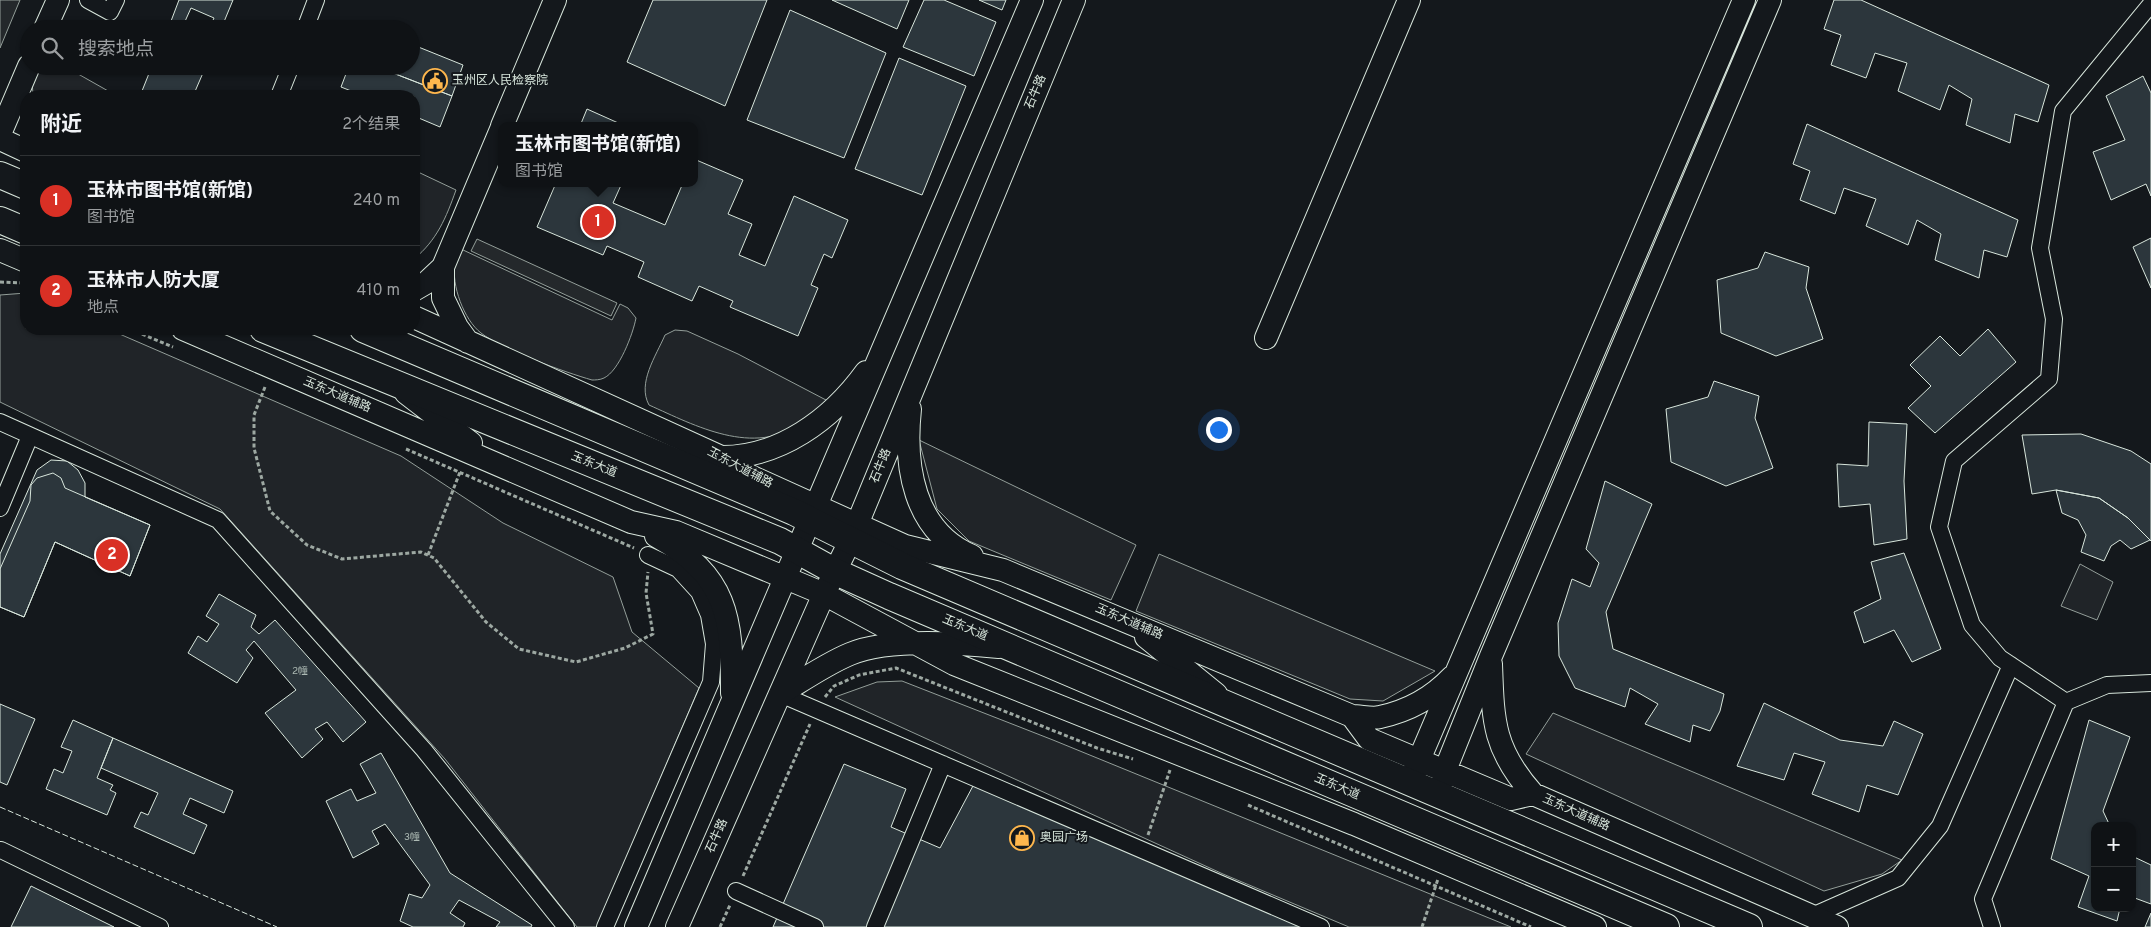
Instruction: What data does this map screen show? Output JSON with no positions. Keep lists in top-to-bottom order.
{
  "streets": {
    "main road": ["玉东大道"],
    "street": ["石牛路", "玉东大道辅路"]
  },
  "crossings": [
    ["石牛路", "玉东大道辅路"],
    ["石牛路", "玉东大道"]
  ],
  "places": {
    "public building": ["玉州区人民检察院"],
    "shop": ["奥园广场"]
  },
  "house_numbers": ["2幢", "3幢"],
  "page": {
    "search": "搜索地点",
    "heading": ["附近", "2个结果"],
    "popup": ["玉林市图书馆(新馆)", "图书馆"],
    "list": [
      {
        "mark": "1",
        "name": "玉林市图书馆(新馆)",
        "note": "图书馆",
        "value": "240 m"
      },
      {
        "mark": "2",
        "name": "玉林市人防大厦",
        "note": "地点",
        "value": "410 m"
      }
    ],
    "pins": ["1", "2"],
    "map_buttons": ["+", "−"]
  }
}
